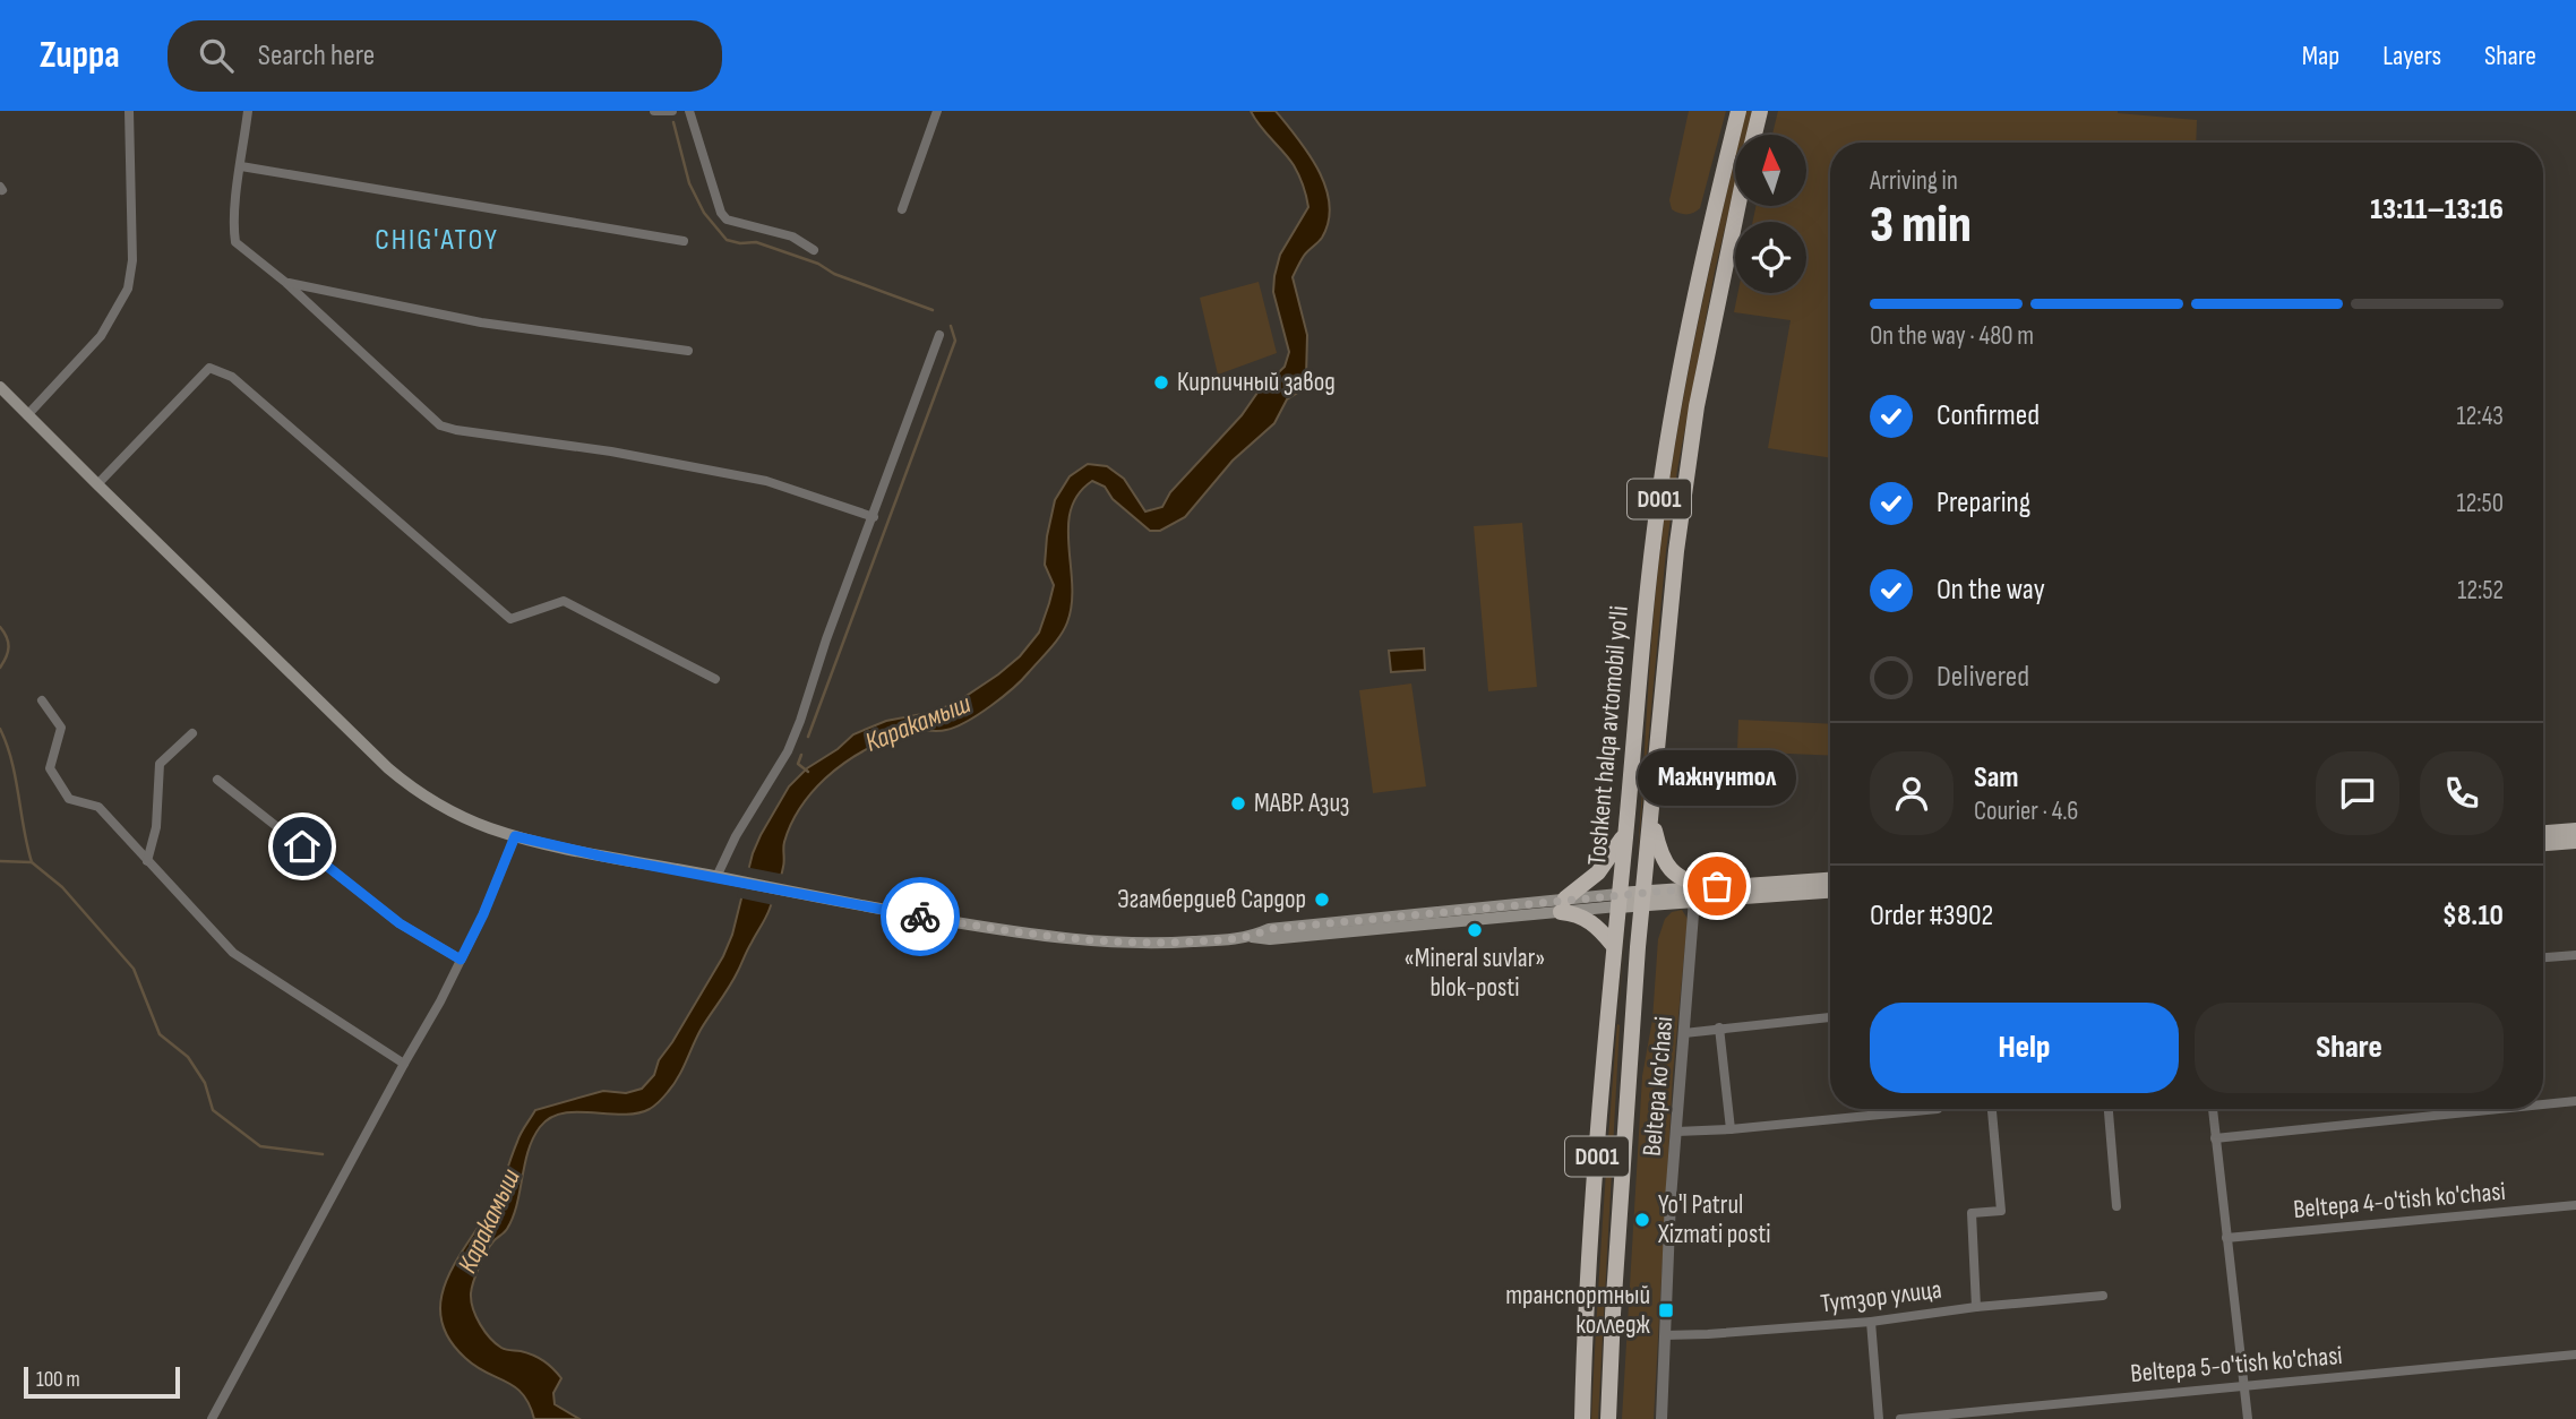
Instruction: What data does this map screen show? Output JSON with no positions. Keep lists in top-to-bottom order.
{
  "streets": {
    "highway": ["D001", "Toshkent halqa avtomobil yo'li"],
    "street": [
      "Beltepa ko'chasi",
      "Beltepa 4-o'tish ko'chasi",
      "Тутзор улица",
      "Beltepa 5-o'tish ko'chasi"
    ]
  },
  "crossings": [
    ["Beltepa ko'chasi", "Тутзор улица"]
  ],
  "districts": ["CHIG'ATOY"],
  "water": ["Каракамыш"],
  "places": {
    "other": [
      "Кирпичный завод",
      "МАВР. Азиз",
      "Мажнунтол",
      "Эгамбердиев Сардор",
      "«Mineral suvlar» blok-posti",
      "Yo'l Patrul Xizmati posti"
    ],
    "transit": ["транспортный колледж"]
  },
  "scale_bar": "100 m",
  "north": "top",
  "page": {
    "header": "Zuppa",
    "search": "Search here",
    "nav": ["Map", "Layers", "Share"],
    "heading": ["3 min", "Arriving in", "13:11–13:16"],
    "panel": [
      "Sam",
      "Courier · 4.6",
      "Order #3902",
      "$8.10"
    ],
    "bar": "On the way · 480 m",
    "list": [
      ["Confirmed", "12:43"],
      ["Preparing", "12:50"],
      ["On the way", "12:52"],
      "Delivered"
    ],
    "bubble": "Мажнунтол",
    "buttons": ["Help", "Share"],
    "scale": "100 m"
  }
}
